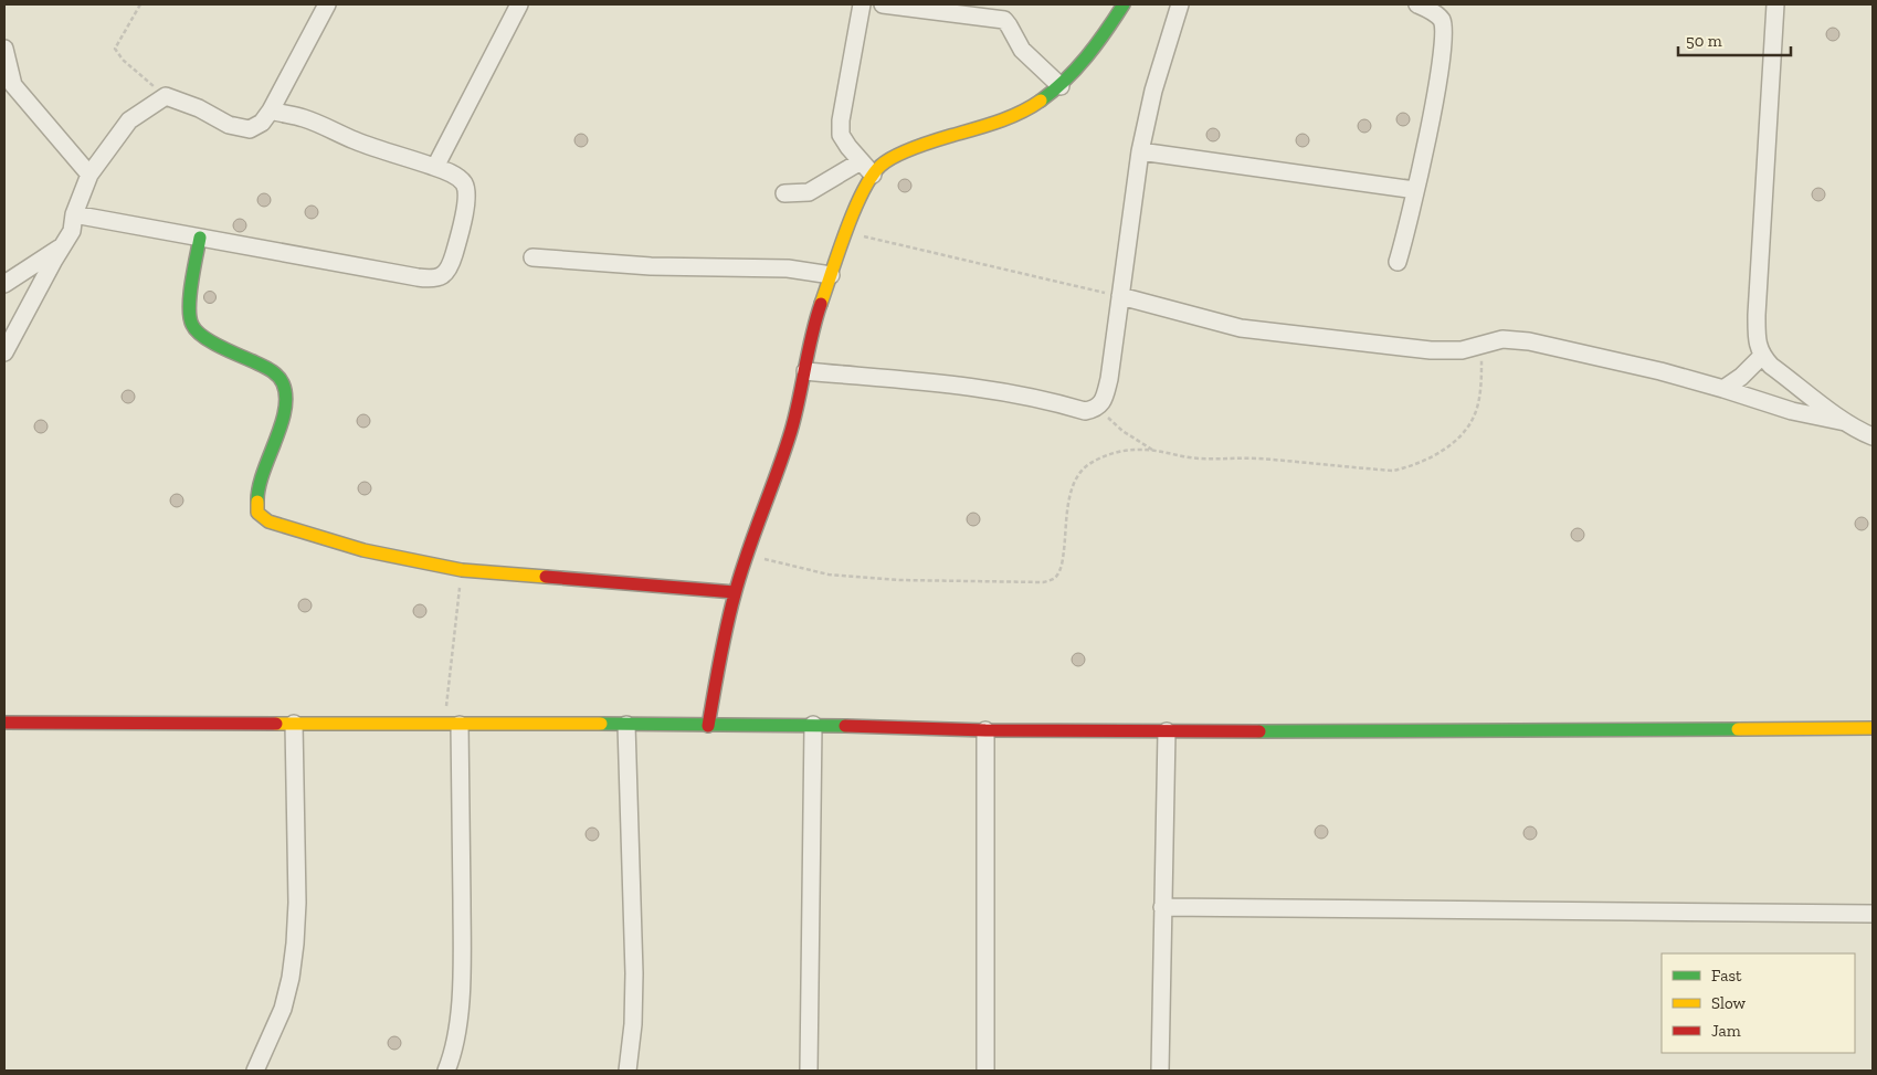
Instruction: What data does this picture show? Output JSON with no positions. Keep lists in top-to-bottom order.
{
  "legend": ["Fast", "Slow", "Jam"],
  "scale_bar": "50 m"
}
